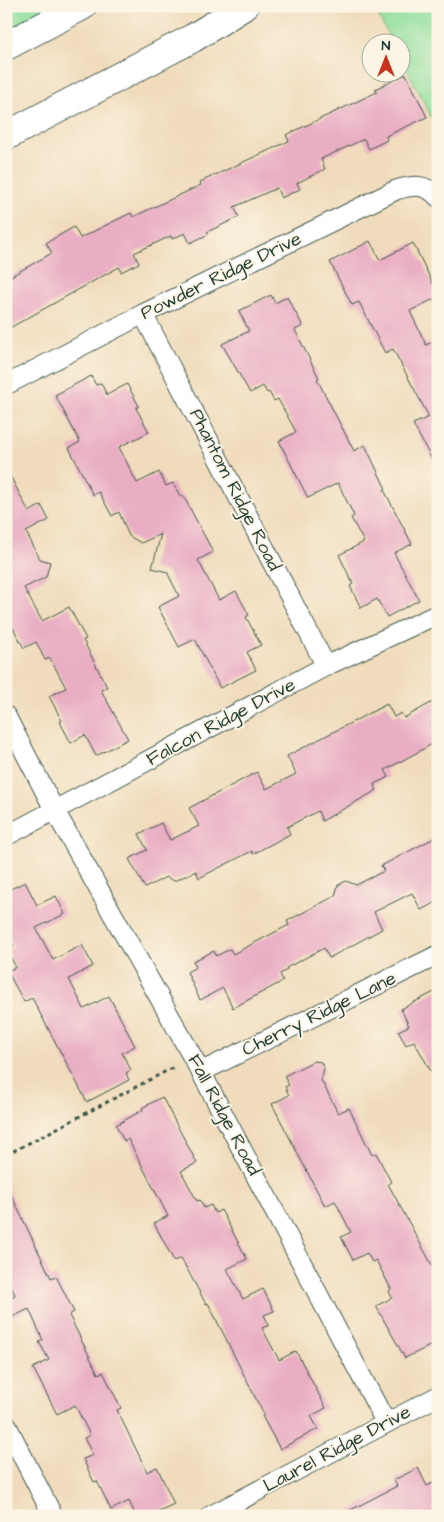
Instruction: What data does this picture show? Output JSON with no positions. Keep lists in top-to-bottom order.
{
  "streets": {
    "street": [
      "Powder Ridge Drive",
      "Phantom Ridge Road",
      "Falcon Ridge Drive",
      "Cherry Ridge Lane",
      "Fall Ridge Road",
      "Laurel Ridge Drive"
    ]
  },
  "crossings": [
    ["Powder Ridge Drive", "Phantom Ridge Road"],
    ["Phantom Ridge Road", "Falcon Ridge Drive"],
    ["Falcon Ridge Drive", "Fall Ridge Road"],
    ["Cherry Ridge Lane", "Fall Ridge Road"],
    ["Fall Ridge Road", "Laurel Ridge Drive"]
  ],
  "north": "top"
}
